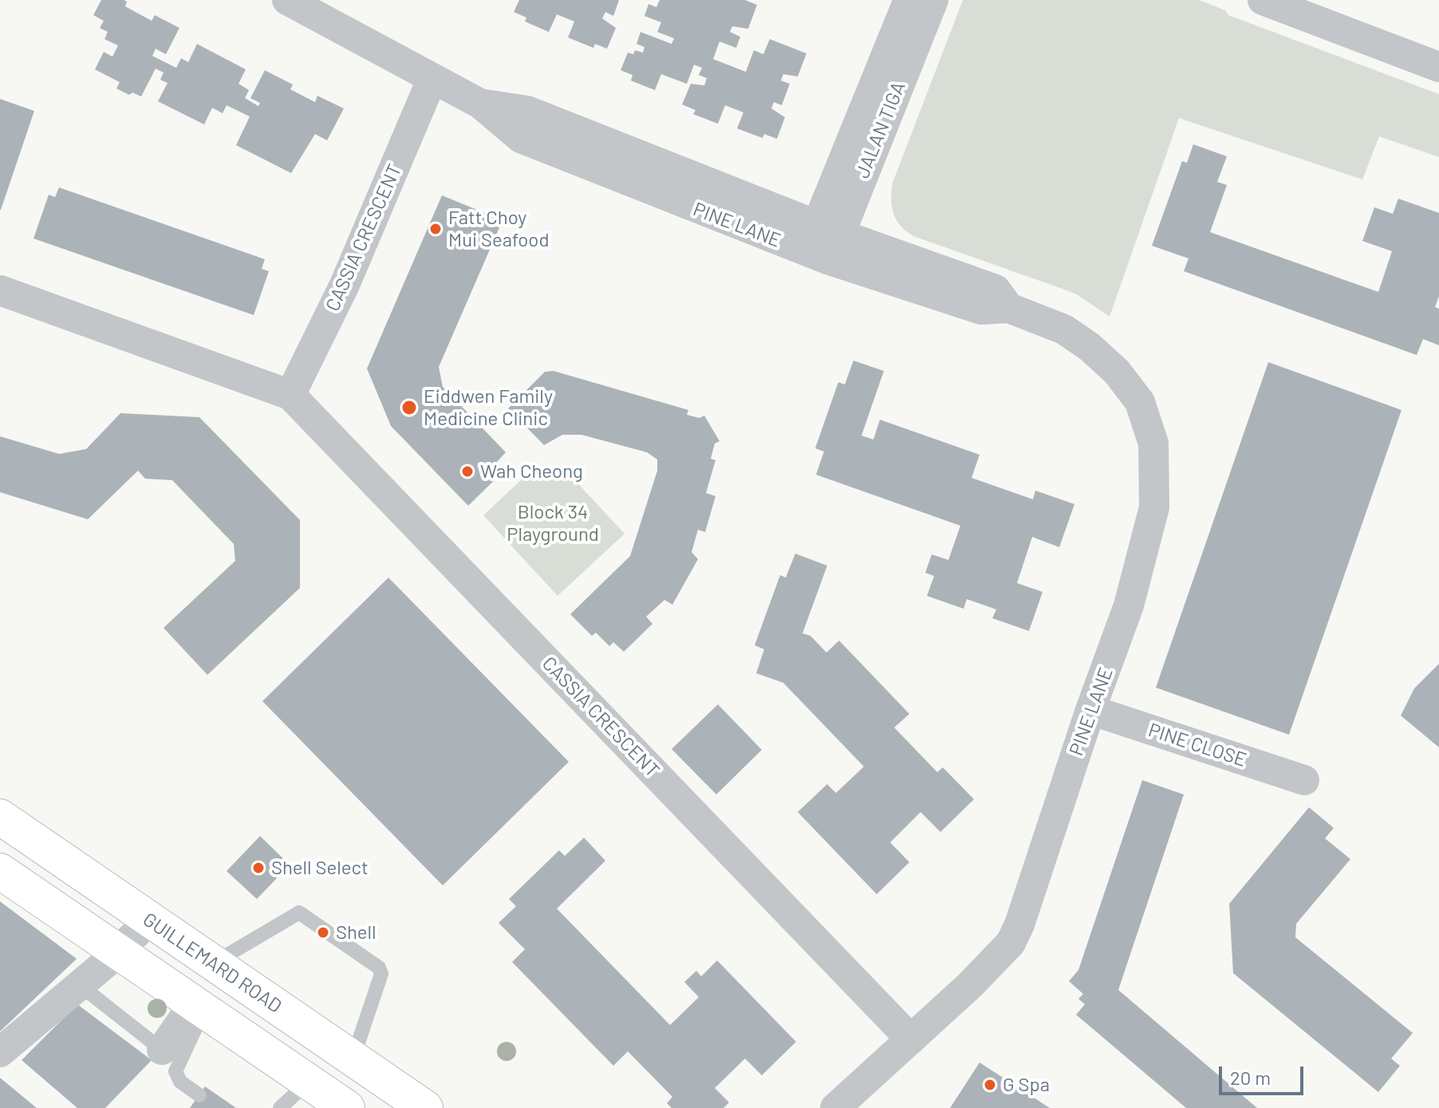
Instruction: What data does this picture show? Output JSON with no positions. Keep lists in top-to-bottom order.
{
  "streets": {
    "main road": ["GUILLEMARD ROAD"],
    "street": [
      "JALAN TIGA",
      "PINE LANE",
      "CASSIA CRESCENT",
      "PINE CLOSE"
    ]
  },
  "crossings": [
    ["JALAN TIGA", "PINE LANE"],
    ["PINE LANE", "CASSIA CRESCENT"],
    ["PINE LANE", "PINE CLOSE"]
  ],
  "parks": ["Block 34 Playground"],
  "places": [
    "Fatt Choy Mui Seafood",
    "Eiddwen Family Medicine Clinic",
    "Wah Cheong",
    "Shell Select",
    "Shell",
    "G Spa"
  ],
  "scale_bar": "20 m"
}
